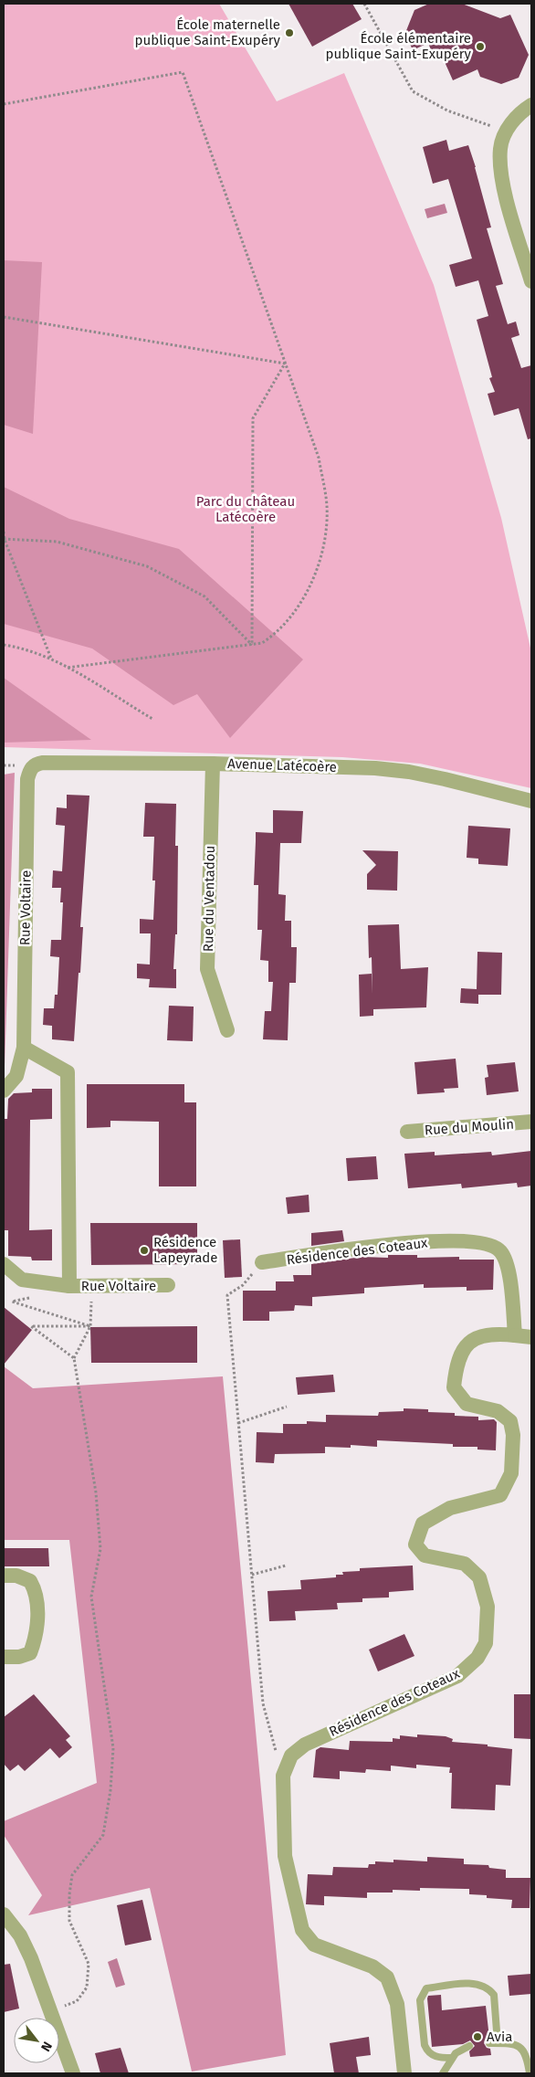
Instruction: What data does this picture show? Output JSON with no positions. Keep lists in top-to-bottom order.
{
  "streets": {
    "street": [
      "Avenue Latécoère",
      "Rue du Ventadou",
      "Rue Voltaire",
      "Rue du Moulin",
      "Résidence des Coteaux"
    ]
  },
  "crossings": [
    ["Avenue Latécoère", "Rue du Ventadou"],
    ["Avenue Latécoère", "Rue Voltaire"]
  ],
  "parks": ["Parc du château Latécoère"],
  "places": [
    "École maternelle publique Saint-Exupéry",
    "École élémentaire publique Saint-Exupéry",
    "Résidence Lapeyrade",
    "Avia"
  ],
  "north": "bottom right"
}
